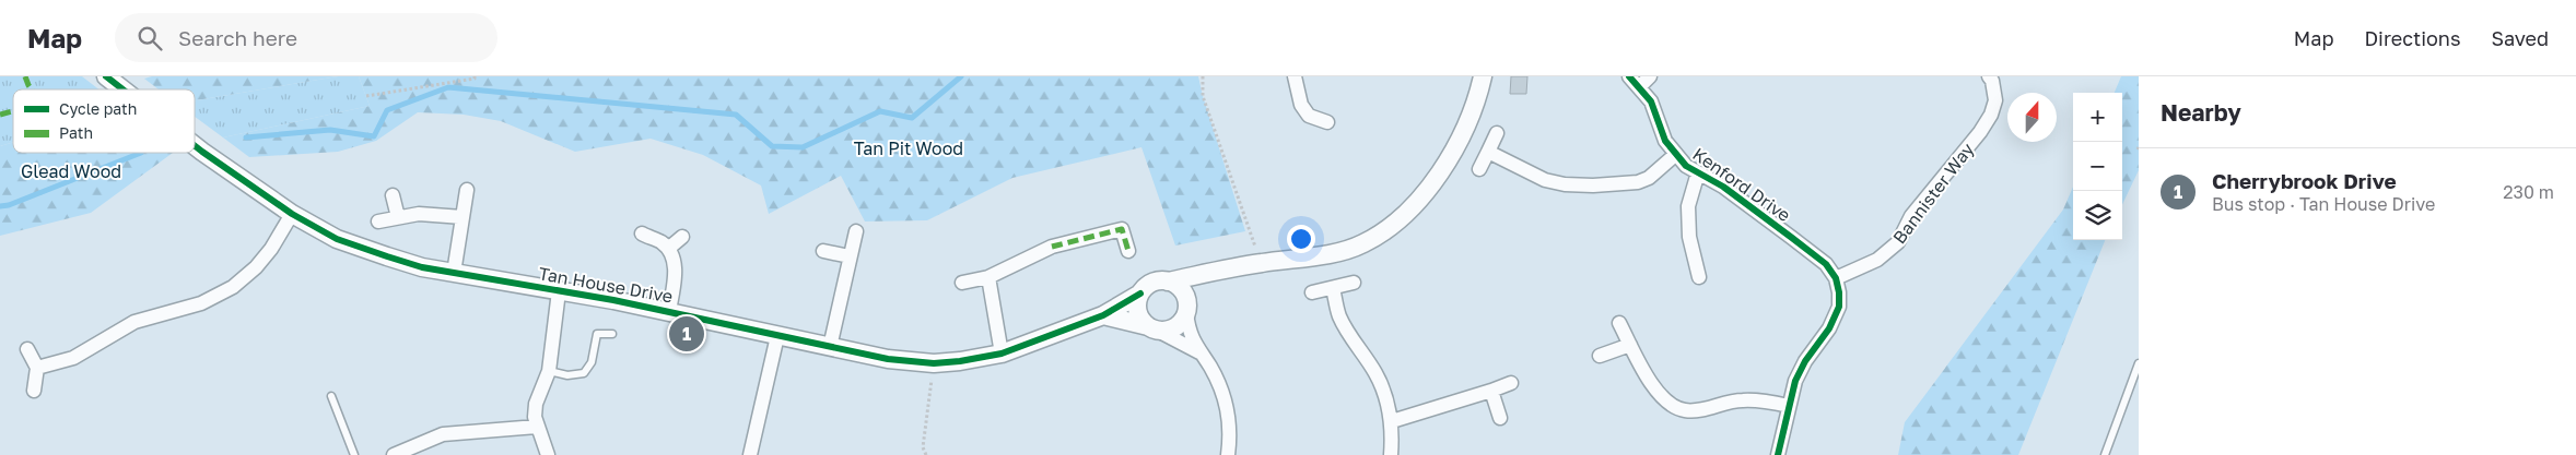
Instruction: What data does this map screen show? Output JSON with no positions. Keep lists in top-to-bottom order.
{
  "streets": {
    "street": ["Kenford Drive", "Bannister Way", "Tan House Drive"]
  },
  "crossings": [
    ["Kenford Drive", "Bannister Way"]
  ],
  "parks": ["Tan Pit Wood", "Glead Wood"],
  "legend": ["Cycle path", "Path"],
  "north": "top",
  "page": {
    "header": "Map",
    "search": "Search here",
    "nav": ["Map", "Directions", "Saved"],
    "heading": "Nearby",
    "map_buttons": ["+", "−"],
    "list": [
      {
        "mark": "1",
        "name": "Cherrybrook Drive",
        "note": "Bus stop · Tan House Drive",
        "value": "230 m"
      }
    ],
    "pins": "1"
  }
}
